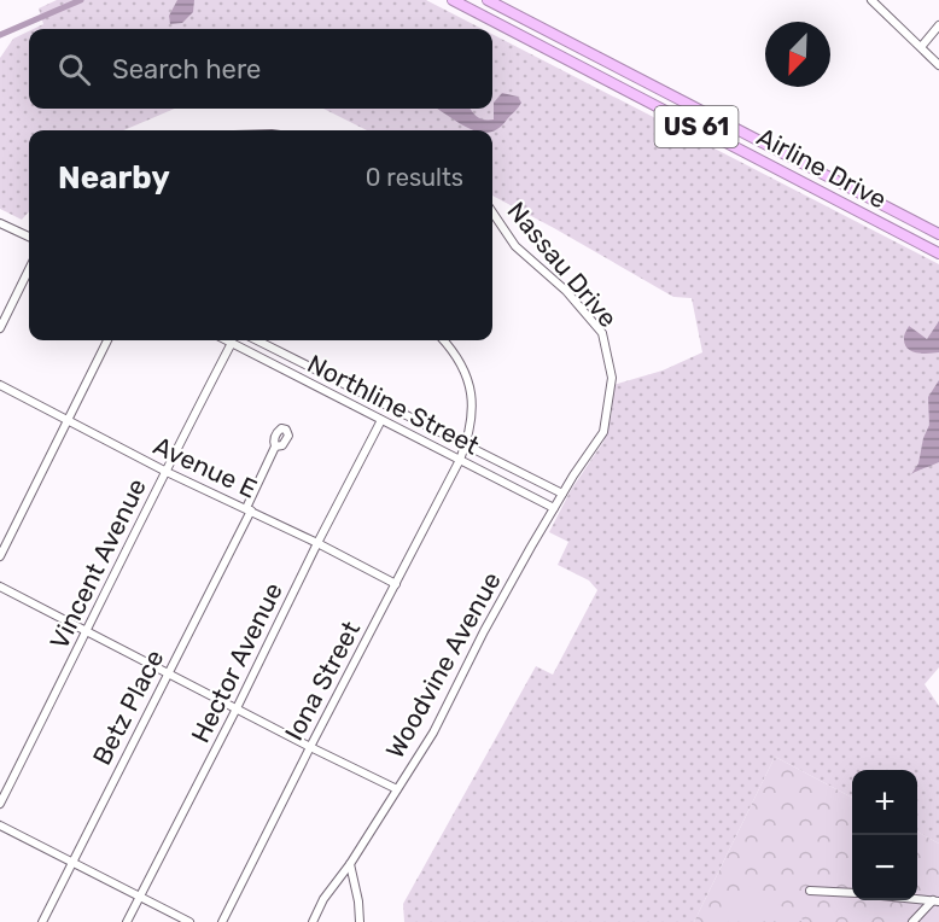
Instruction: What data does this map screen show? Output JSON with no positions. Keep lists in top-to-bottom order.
{
  "streets": {
    "highway": ["US 61", "Airline Drive"],
    "street": [
      "Nassau Drive",
      "Northline Street",
      "Avenue E",
      "Vincent Avenue",
      "Hector Avenue",
      "Woodvine Avenue",
      "Iona Street",
      "Betz Place"
    ]
  },
  "crossings": [
    ["Nassau Drive", "Northline Street"],
    ["Nassau Drive", "Woodvine Avenue"],
    ["Northline Street", "Vincent Avenue"],
    ["Northline Street", "Hector Avenue"],
    ["Northline Street", "Woodvine Avenue"],
    ["Northline Street", "Iona Street"],
    ["Avenue E", "Vincent Avenue"],
    ["Avenue E", "Hector Avenue"],
    ["Avenue E", "Iona Street"],
    ["Avenue E", "Betz Place"]
  ],
  "north": "bottom left",
  "page": {
    "search": "Search here",
    "heading": ["Nearby", "0 results"],
    "map_buttons": ["+", "−"]
  }
}
